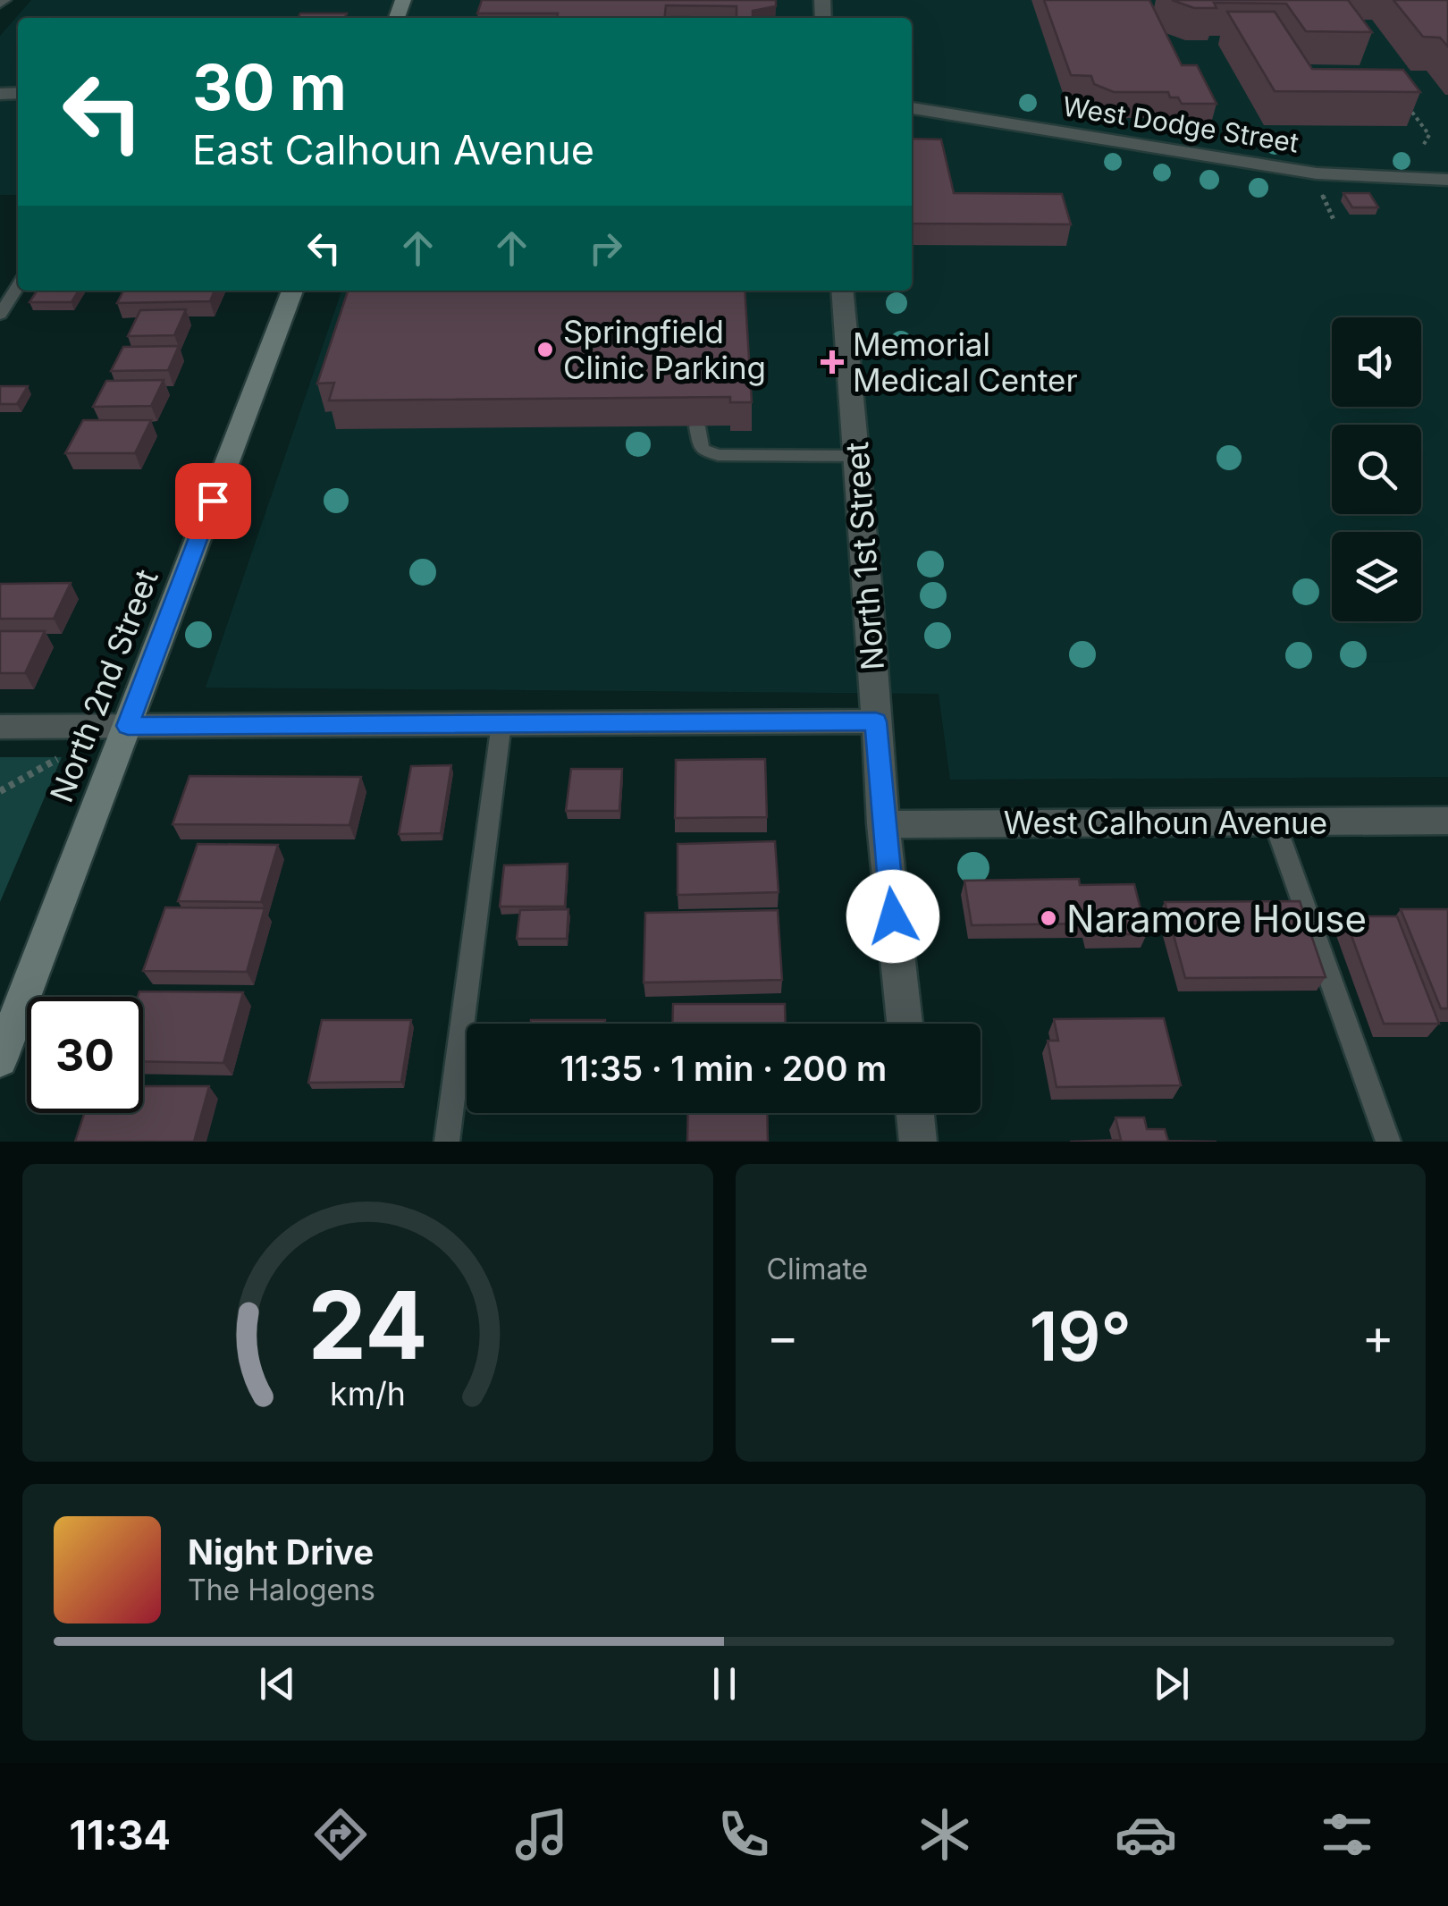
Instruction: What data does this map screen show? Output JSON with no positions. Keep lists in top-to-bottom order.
{
  "streets": {
    "main road": ["North 2nd Street"],
    "street": ["West Dodge Street", "North 1st Street", "West Calhoun Avenue"]
  },
  "crossings": [
    ["North 1st Street", "West Calhoun Avenue"]
  ],
  "places": {
    "other": ["Springfield Clinic Parking", "Naramore House"],
    "health": ["Memorial Medical Center"]
  },
  "page": {
    "turn": ["30 m", "East Calhoun Avenue"],
    "limit": "30",
    "trip": "11:35 · 1 min · 200 m",
    "tile": "Climate",
    "heat": ["−", "19°", "+"],
    "song": ["Night Drive", "The Halogens"],
    "tabs": "11:34",
    "gauge": ["24", "km/h"]
  }
}
